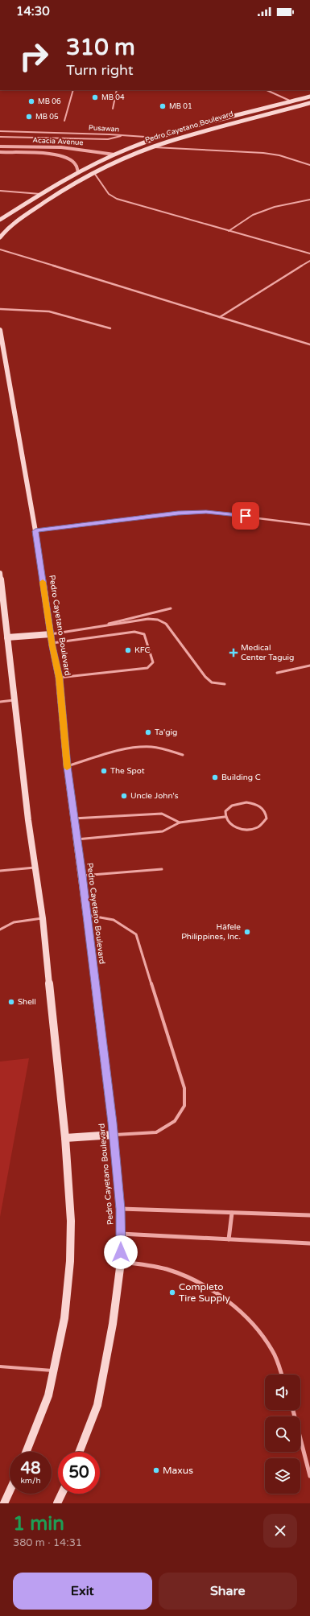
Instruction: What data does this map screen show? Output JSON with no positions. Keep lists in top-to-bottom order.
{
  "streets": {
    "main road": ["Pedro Cayetano Boulevard"],
    "street": ["Acacia Avenue"],
    "lane": ["Pusawan"]
  },
  "crossings": [
    ["Pedro Cayetano Boulevard", "Acacia Avenue"]
  ],
  "places": {
    "other": [
      "MB 04",
      "MB 06",
      "MB 01",
      "MB 05",
      "KFC",
      "Ta'gig",
      "The Spot",
      "Building C",
      "Uncle John's",
      "Häfele Philippines, Inc.",
      "Shell",
      "Completo Tire Supply",
      "Maxus"
    ],
    "health": ["Medical Center Taguig"]
  },
  "page": {
    "status": "14:30",
    "turn": ["310 m", "Turn right"],
    "speed": "48 km/h",
    "limit": "50",
    "heading": ["1 min", "380 m · 14:31"],
    "buttons": ["Exit", "Share"]
  }
}
